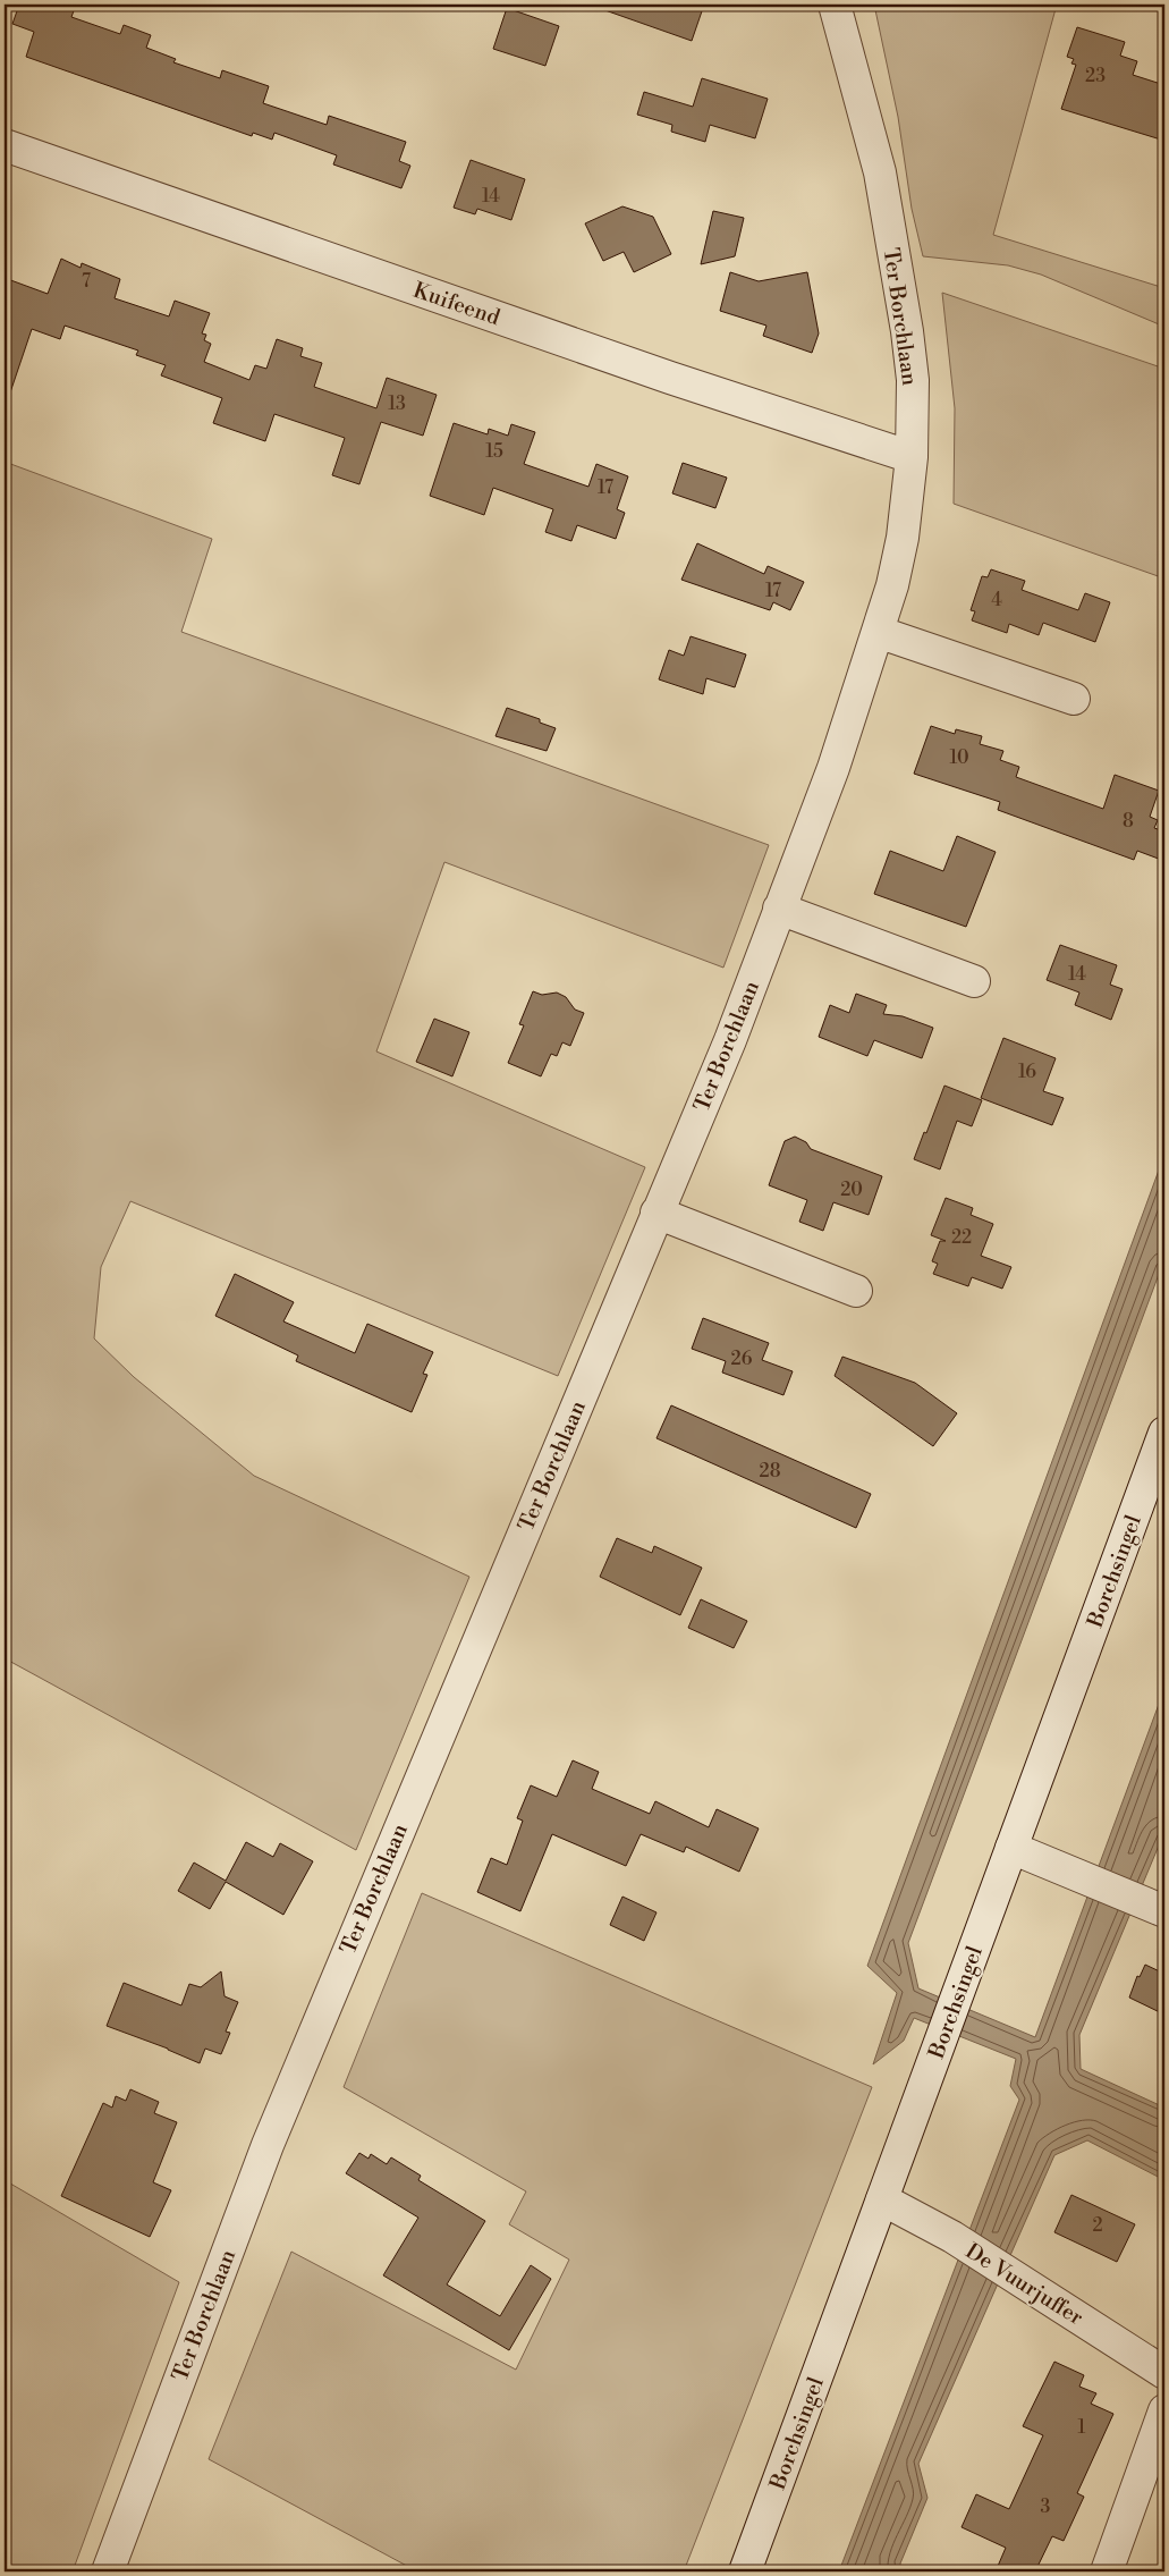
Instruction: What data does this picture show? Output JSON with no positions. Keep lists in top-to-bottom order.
{
  "streets": {
    "street": [
      "Kuifeend",
      "Ter Borchlaan",
      "Borchsingel",
      "De Vuurjuffer"
    ]
  },
  "crossings": [
    ["Kuifeend", "Ter Borchlaan"],
    ["Borchsingel", "De Vuurjuffer"]
  ],
  "house_numbers": [
    "23",
    "14",
    "7",
    "13",
    "15",
    "17",
    "17",
    "4",
    "10",
    "8",
    "14",
    "16",
    "20",
    "22",
    "26",
    "28",
    "2",
    "1",
    "3"
  ]
}
